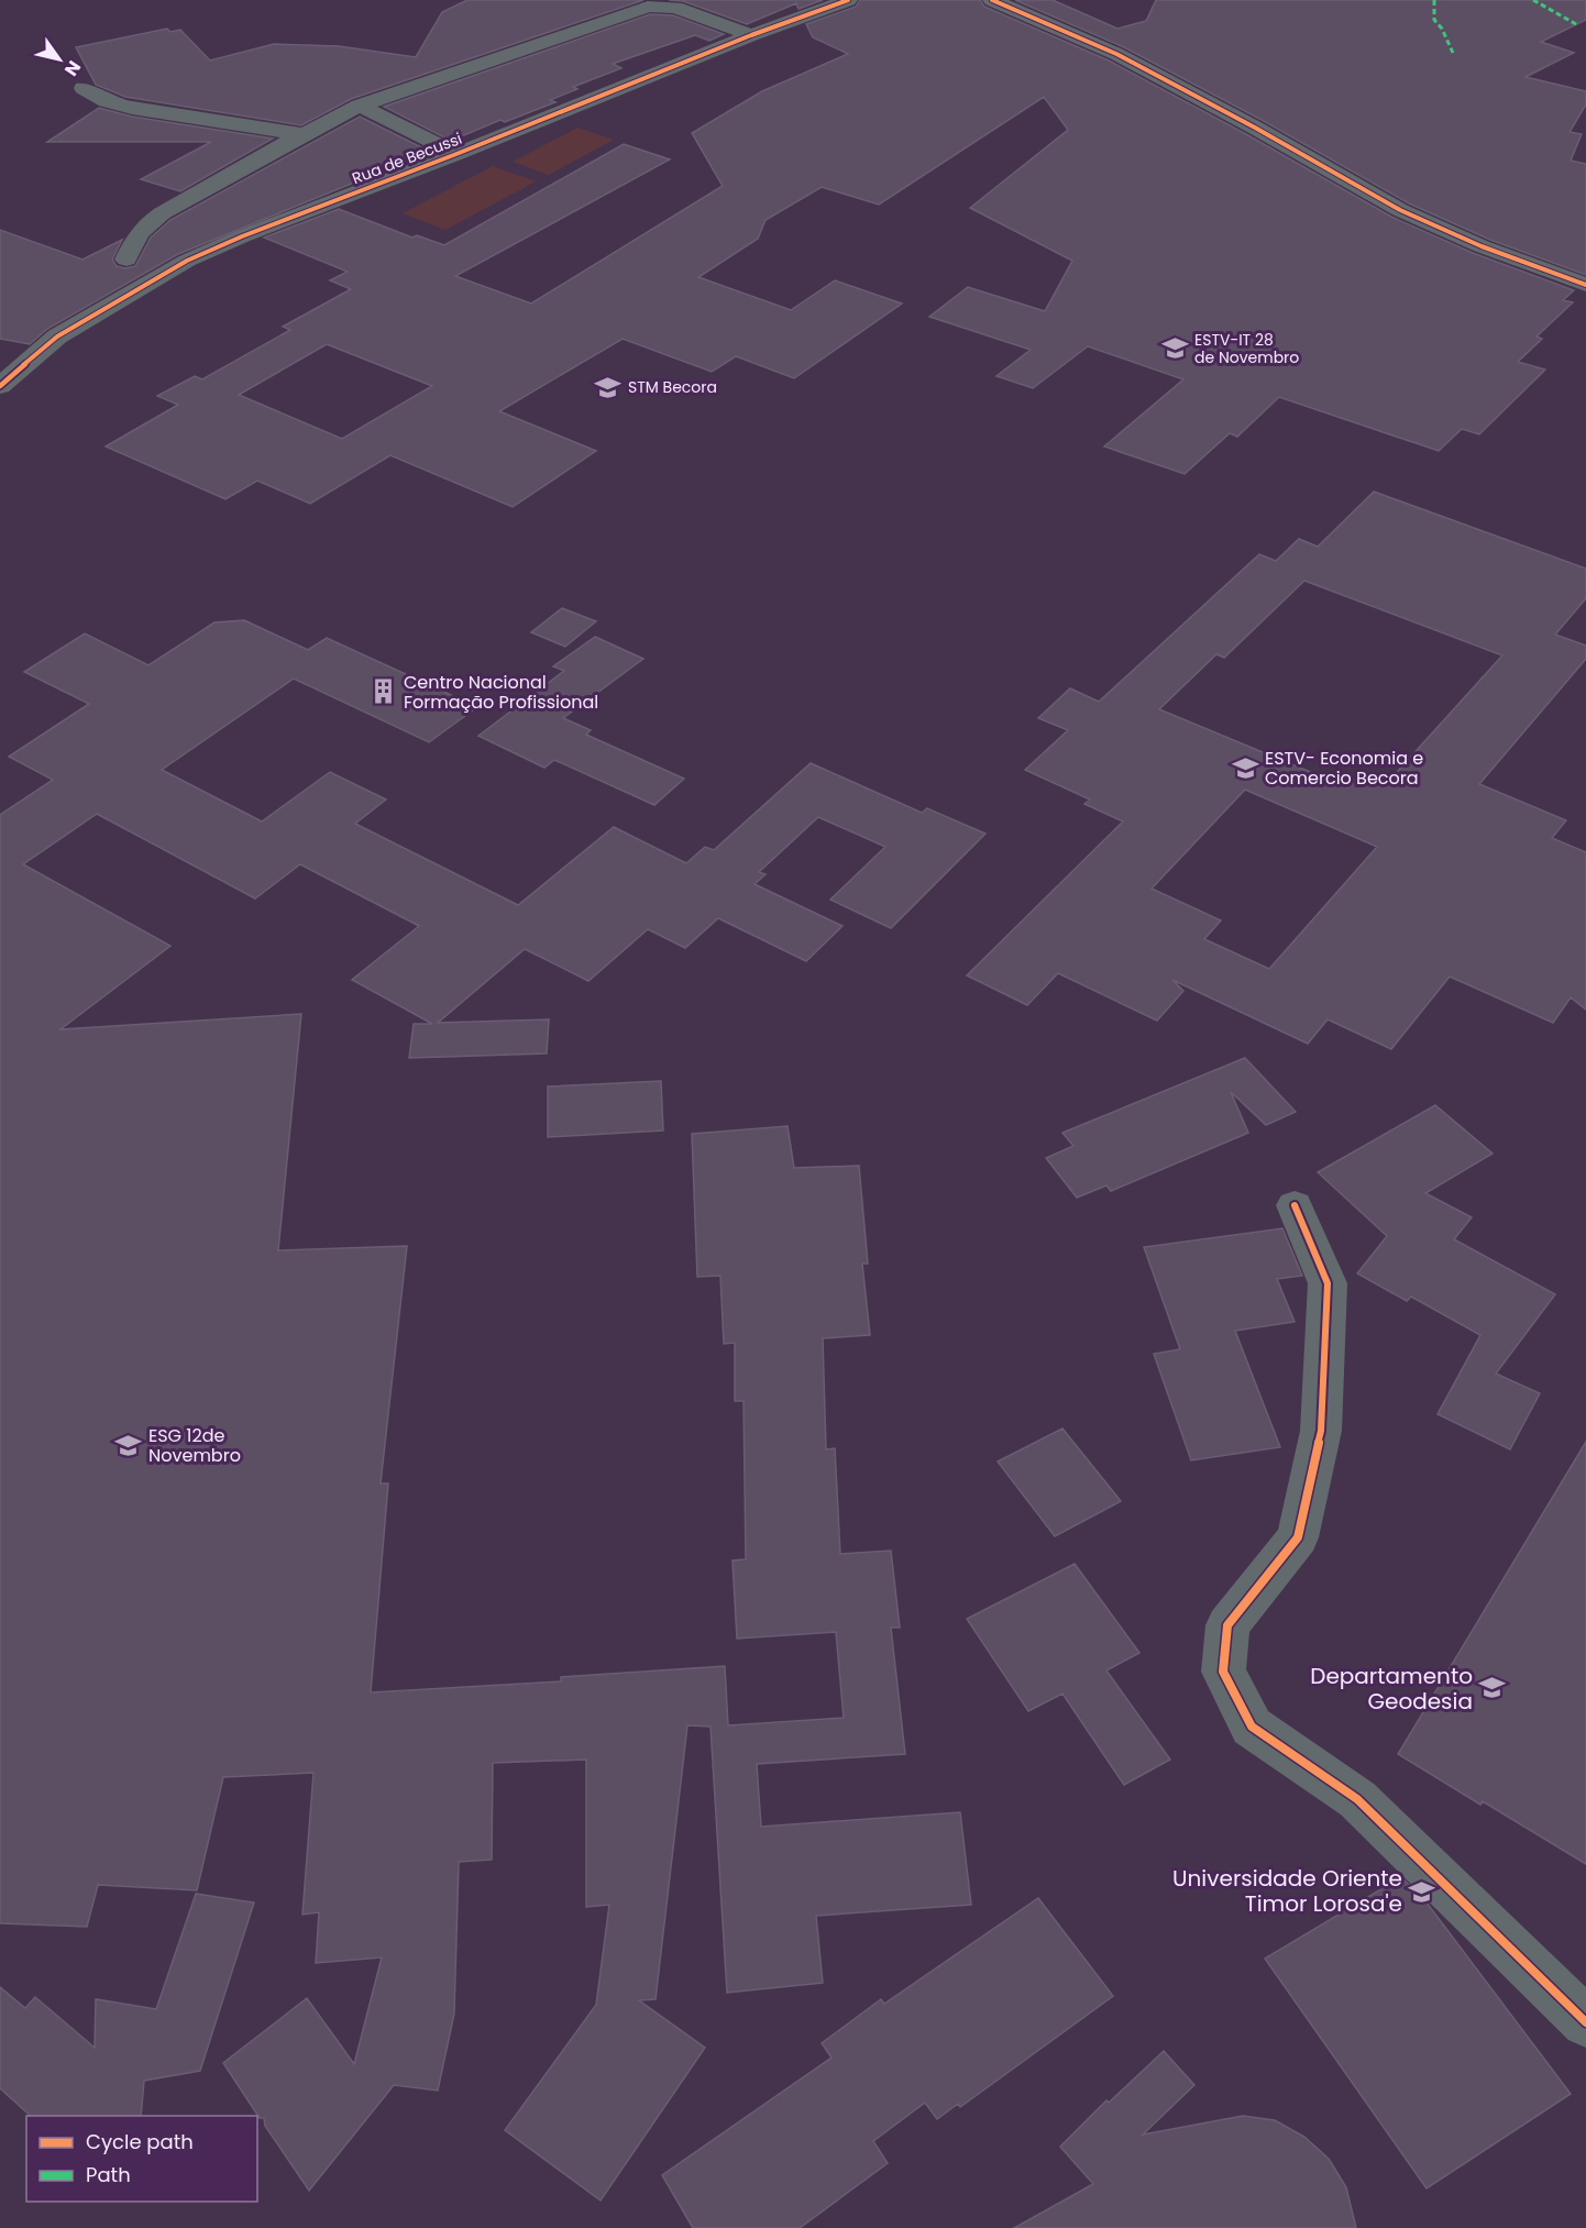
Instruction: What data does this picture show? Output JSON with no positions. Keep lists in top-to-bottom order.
{
  "streets": {
    "street": ["Rua de Becussi"]
  },
  "places": {
    "school or university": [
      "ESTV-IT 28 de Novembro",
      "STM Becora",
      "ESTV- Economia e Comercio Becora",
      "ESG 12de Novembro",
      "Departamento Geodesia",
      "Universidade Oriente Timor Lorosa'e"
    ],
    "building": ["Centro Nacional Formação Profissional"]
  },
  "legend": ["Cycle path", "Path"],
  "north": "bottom right"
}
